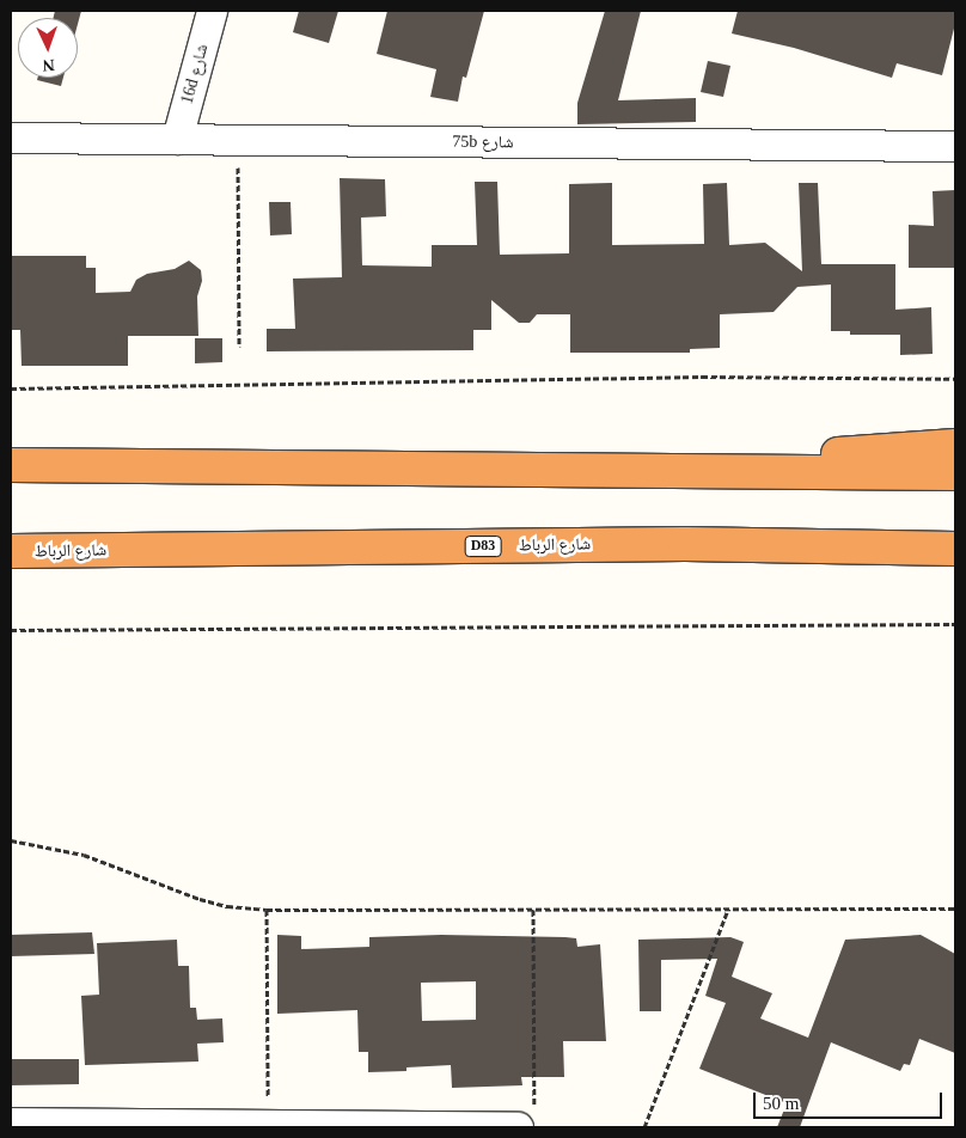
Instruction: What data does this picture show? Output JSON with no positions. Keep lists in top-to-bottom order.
{
  "streets": {
    "highway": ["شارع الرباط", "D83"],
    "street": ["16d شارع", "75b شارع"]
  },
  "crossings": [
    ["16d شارع", "75b شارع"]
  ],
  "scale_bar": "50 m",
  "north": "bottom"
}
